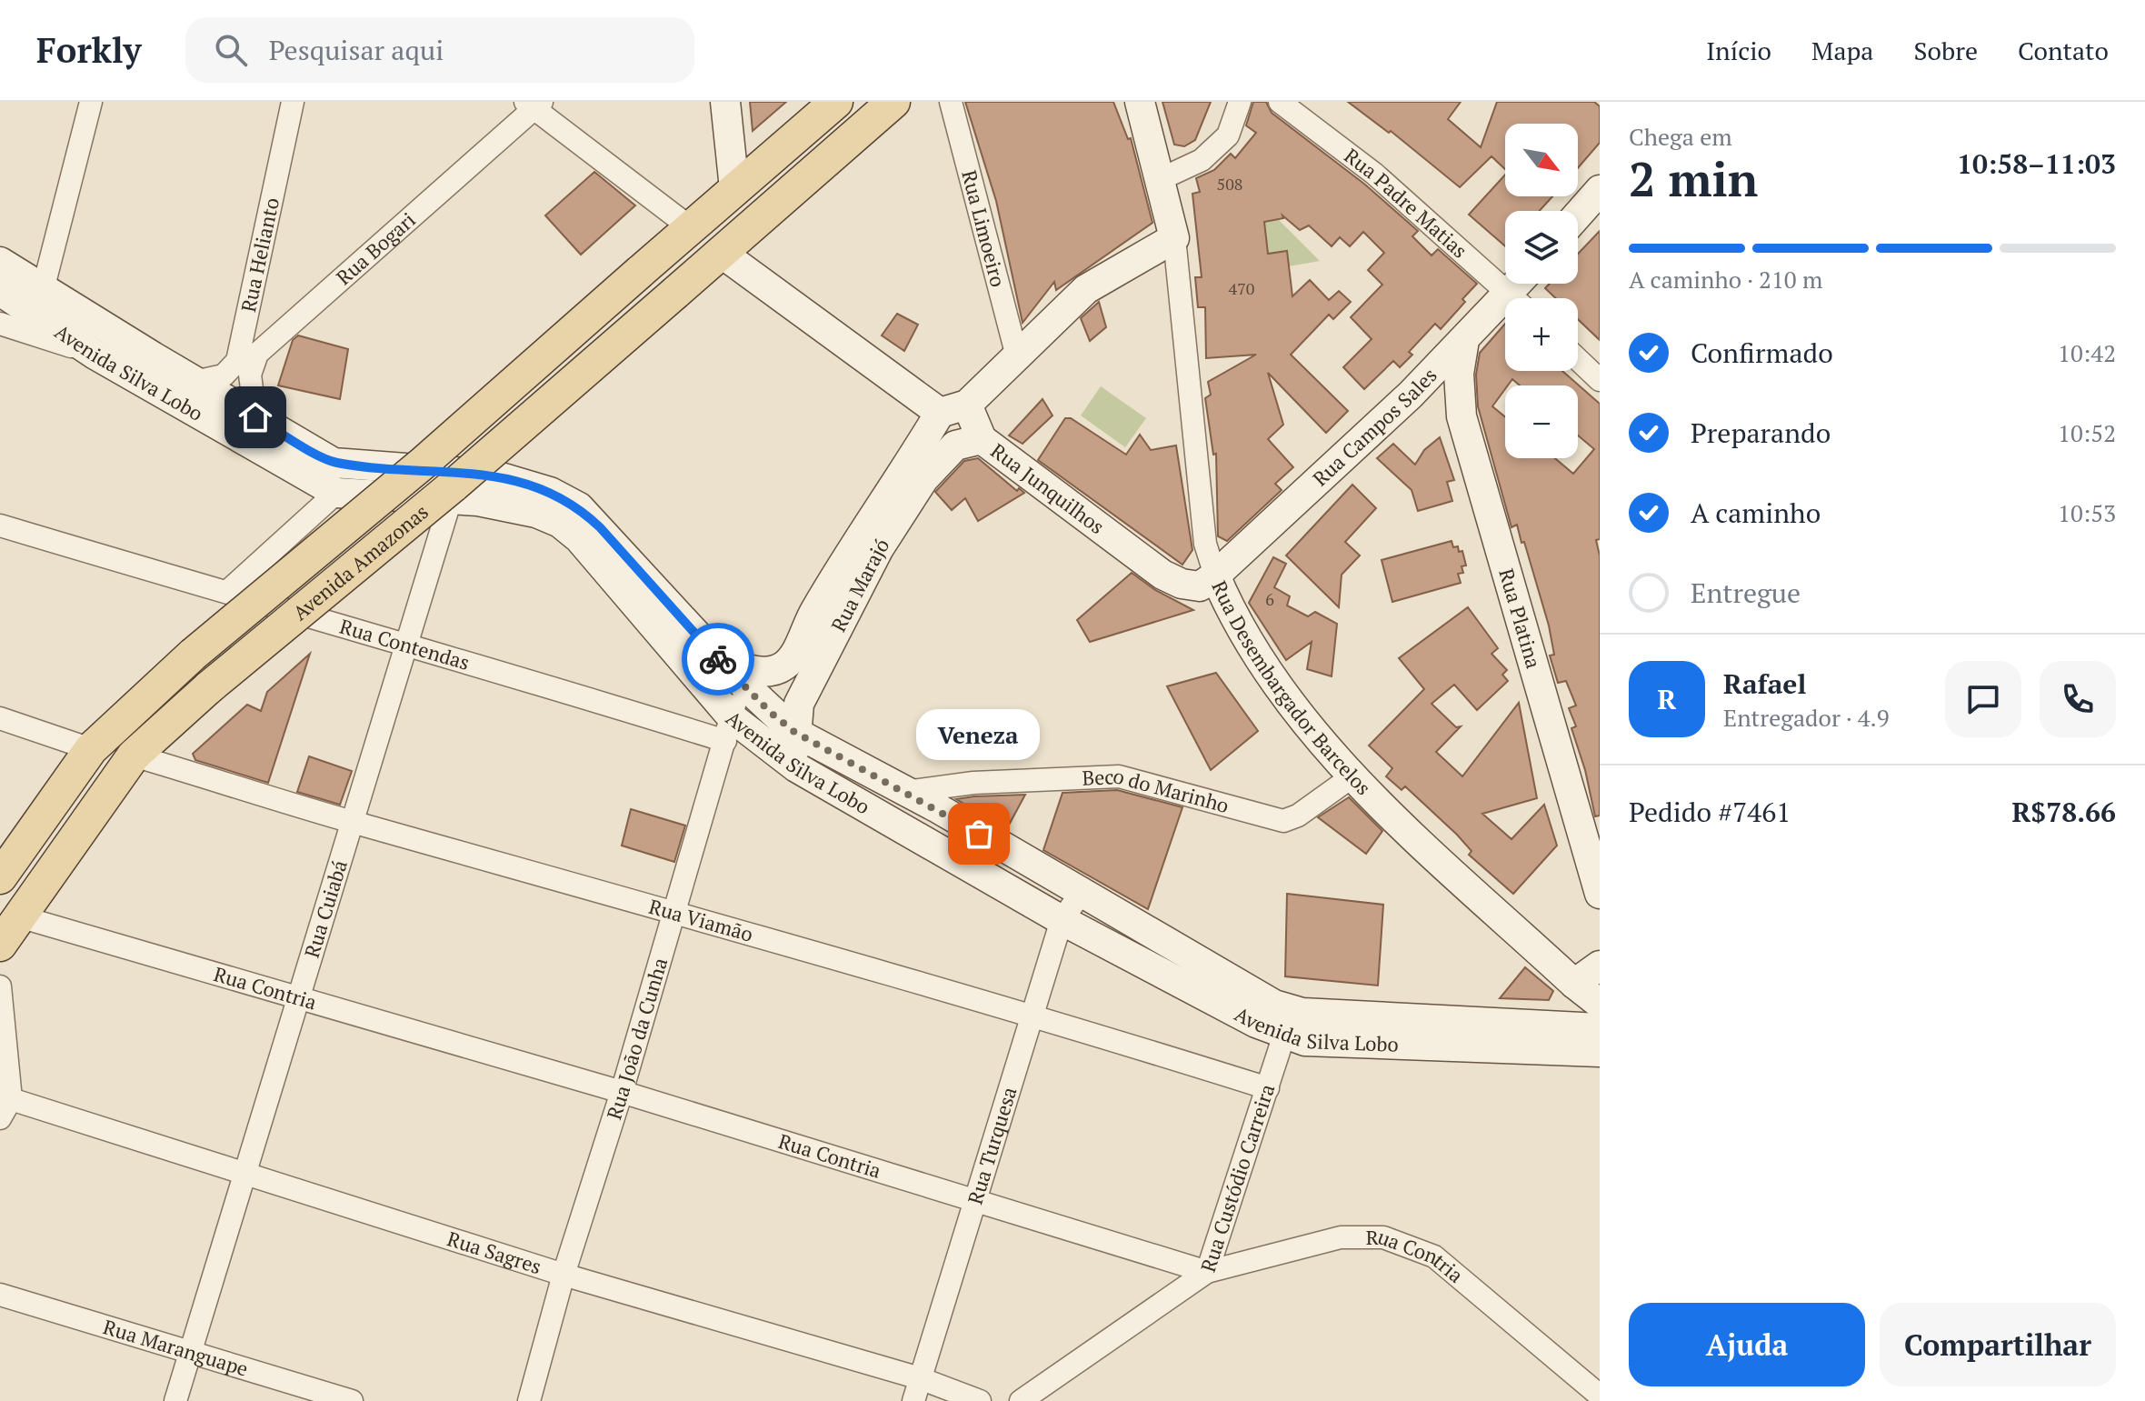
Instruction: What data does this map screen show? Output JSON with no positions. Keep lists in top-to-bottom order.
{
  "streets": {
    "main road": ["Avenida Amazonas"],
    "street": [
      "Rua Padre Matias",
      "Rua Limoeiro",
      "Rua Bogari",
      "Rua Helianto",
      "Avenida Silva Lobo",
      "Rua Campos Sales",
      "Rua Junquilhos",
      "Rua Marajó",
      "Rua Platina",
      "Rua Contendas",
      "Rua Desembargador Barcelos",
      "Beco do Marinho",
      "Rua Cuiabá",
      "Rua Viamão",
      "Rua Contria",
      "Rua João da Cunha",
      "Rua Turquesa",
      "Rua Custódio Carreira",
      "Rua Sagres",
      "Rua Maranguape"
    ]
  },
  "crossings": [
    ["Rua Limoeiro", "Rua Marajó"],
    ["Rua Bogari", "Avenida Silva Lobo"],
    ["Rua Helianto", "Avenida Silva Lobo"],
    ["Avenida Silva Lobo", "Rua Marajó"],
    ["Avenida Silva Lobo", "Rua Contendas"],
    ["Avenida Silva Lobo", "Beco do Marinho"],
    ["Avenida Silva Lobo", "Rua Cuiabá"],
    ["Avenida Silva Lobo", "Rua João da Cunha"],
    ["Avenida Silva Lobo", "Rua Turquesa"],
    ["Avenida Silva Lobo", "Rua Custódio Carreira"],
    ["Rua Campos Sales", "Rua Junquilhos"],
    ["Rua Campos Sales", "Rua Platina"],
    ["Rua Campos Sales", "Rua Desembargador Barcelos"],
    ["Rua Junquilhos", "Rua Marajó"],
    ["Rua Junquilhos", "Rua Desembargador Barcelos"],
    ["Avenida Amazonas", "Rua Viamão"],
    ["Avenida Amazonas", "Rua Contria"],
    ["Rua Marajó", "Rua Desembargador Barcelos"],
    ["Rua Marajó", "Rua João da Cunha"],
    ["Rua Contendas", "Rua Cuiabá"],
    ["Rua Contendas", "Rua João da Cunha"],
    ["Rua Desembargador Barcelos", "Beco do Marinho"],
    ["Rua Cuiabá", "Rua Viamão"],
    ["Rua Cuiabá", "Rua Contria"],
    ["Rua Cuiabá", "Rua Sagres"],
    ["Rua Cuiabá", "Rua Maranguape"],
    ["Rua Viamão", "Rua João da Cunha"],
    ["Rua Viamão", "Rua Turquesa"],
    ["Rua Viamão", "Rua Custódio Carreira"],
    ["Rua Contria", "Rua João da Cunha"],
    ["Rua Contria", "Rua Turquesa"],
    ["Rua Contria", "Rua Custódio Carreira"],
    ["Rua João da Cunha", "Rua Sagres"],
    ["Rua Turquesa", "Rua Sagres"]
  ],
  "places": ["Veneza"],
  "house_numbers": ["508", "470", "6"],
  "north": "bottom right",
  "page": {
    "header": "Forkly",
    "search": "Pesquisar aqui",
    "nav": [
      "Início",
      "Mapa",
      "Sobre",
      "Contato"
    ],
    "heading": ["2 min", "Chega em", "10:58–11:03"],
    "panel": [
      "Rafael",
      "Entregador · 4.9",
      "Pedido #7461",
      "R$78.66"
    ],
    "map_buttons": ["+", "−"],
    "bar": "A caminho · 210 m",
    "list": [
      ["Confirmado", "10:42"],
      ["Preparando", "10:52"],
      ["A caminho", "10:53"],
      "Entregue"
    ],
    "round": "R",
    "bubble": "Veneza",
    "buttons": ["Ajuda", "Compartilhar"]
  }
}
